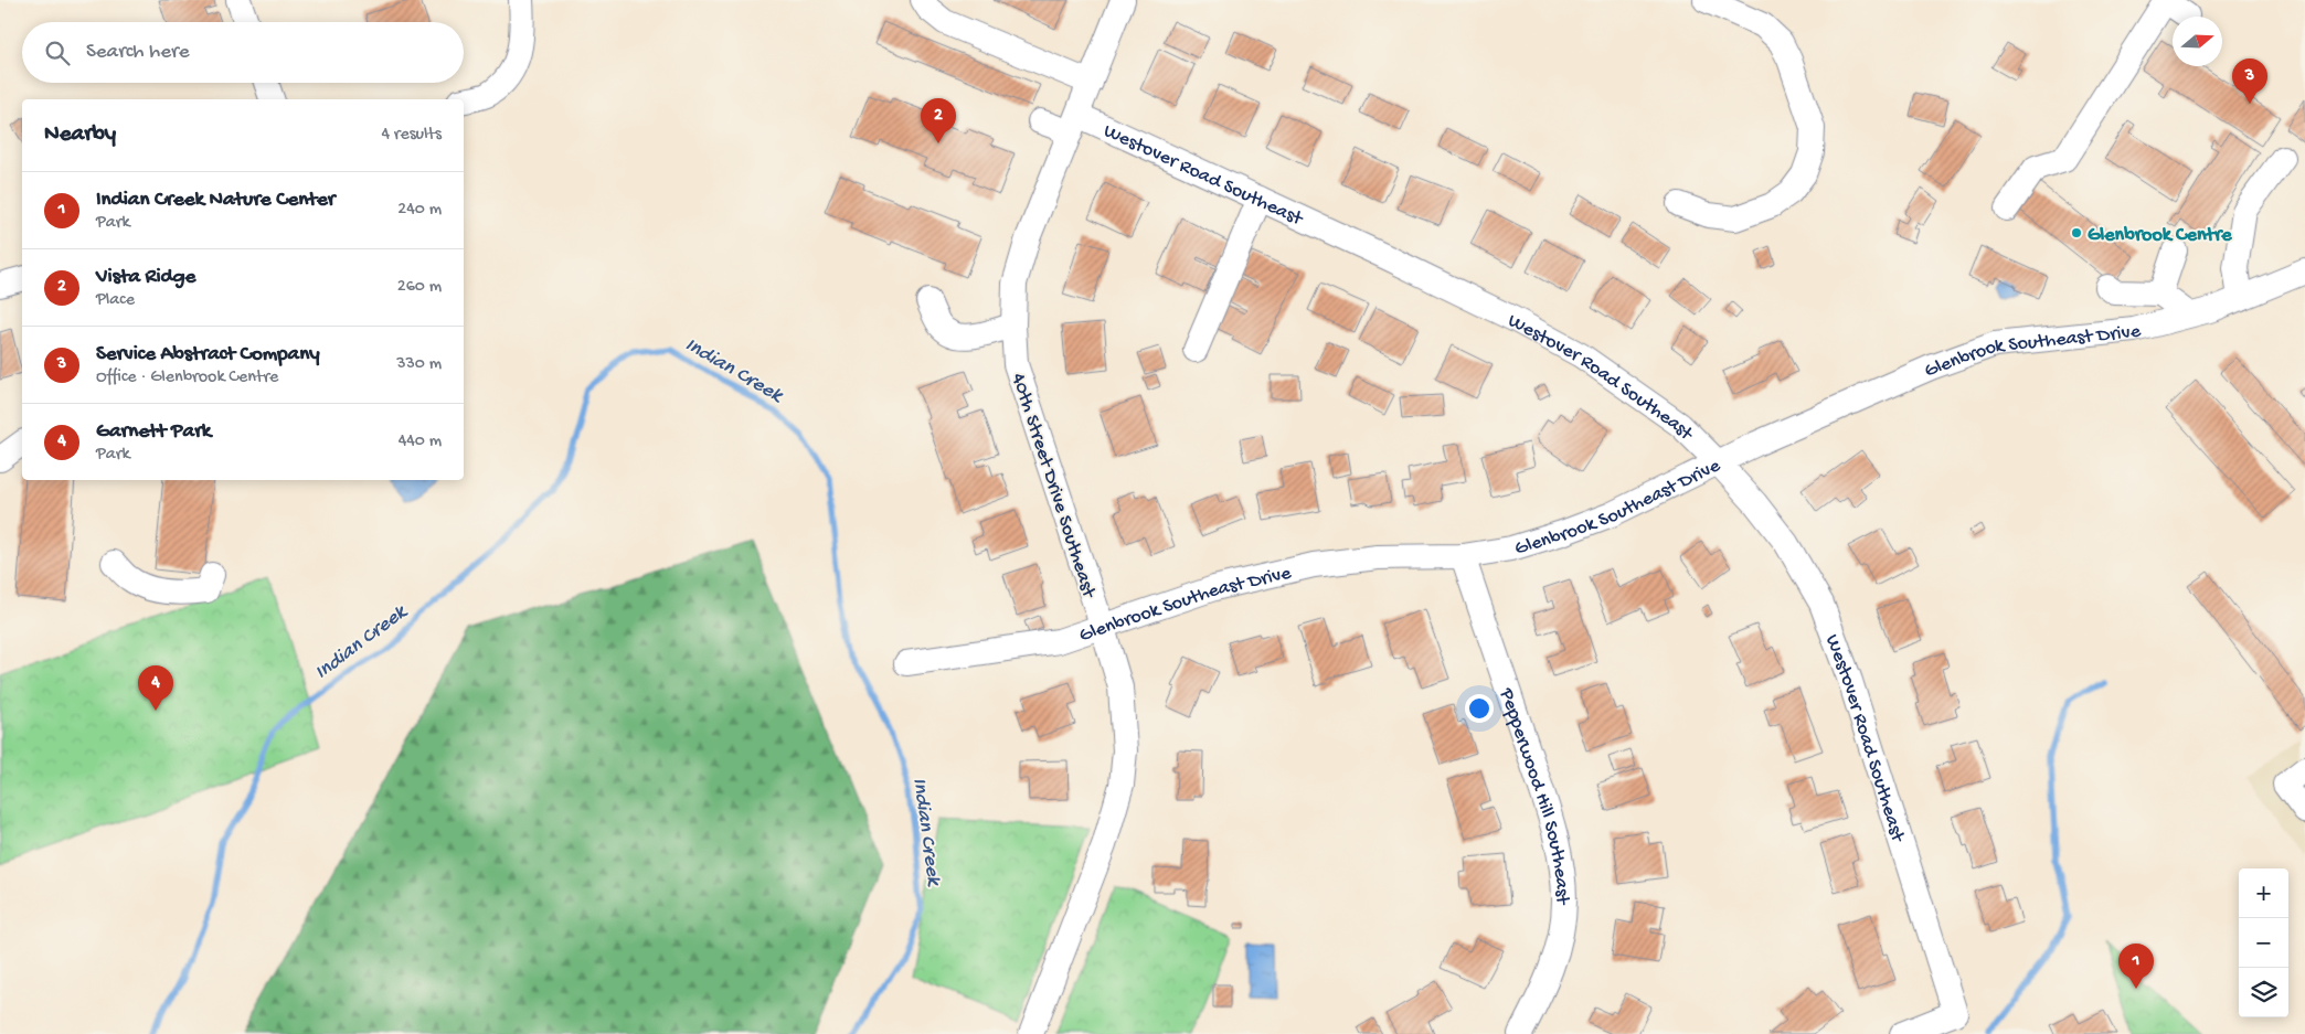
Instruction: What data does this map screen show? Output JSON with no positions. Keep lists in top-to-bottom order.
{
  "streets": {
    "street": [
      "Westover Road Southeast",
      "Glenbrook Southeast Drive",
      "40th Street Drive Southeast",
      "Pepperwood Hill Southeast"
    ]
  },
  "crossings": [
    ["Westover Road Southeast", "Glenbrook Southeast Drive"],
    ["Westover Road Southeast", "40th Street Drive Southeast"],
    ["Glenbrook Southeast Drive", "40th Street Drive Southeast"],
    ["Glenbrook Southeast Drive", "Pepperwood Hill Southeast"]
  ],
  "water": ["Indian Creek"],
  "places": ["Glenbrook Centre"],
  "north": "right",
  "page": {
    "search": "Search here",
    "pins": [
      "3",
      "2",
      "4",
      "1"
    ],
    "heading": ["Nearby", "4 results"],
    "list": [
      {
        "mark": "1",
        "name": "Indian Creek Nature Center",
        "note": "Park",
        "value": "240 m"
      },
      {
        "mark": "2",
        "name": "Vista Ridge",
        "note": "Place",
        "value": "260 m"
      },
      {
        "mark": "3",
        "name": "Service Abstract Company",
        "note": "Office · Glenbrook Centre",
        "value": "330 m"
      },
      {
        "mark": "4",
        "name": "Garnett Park",
        "note": "Park",
        "value": "440 m"
      }
    ],
    "map_buttons": ["+", "−"]
  }
}
